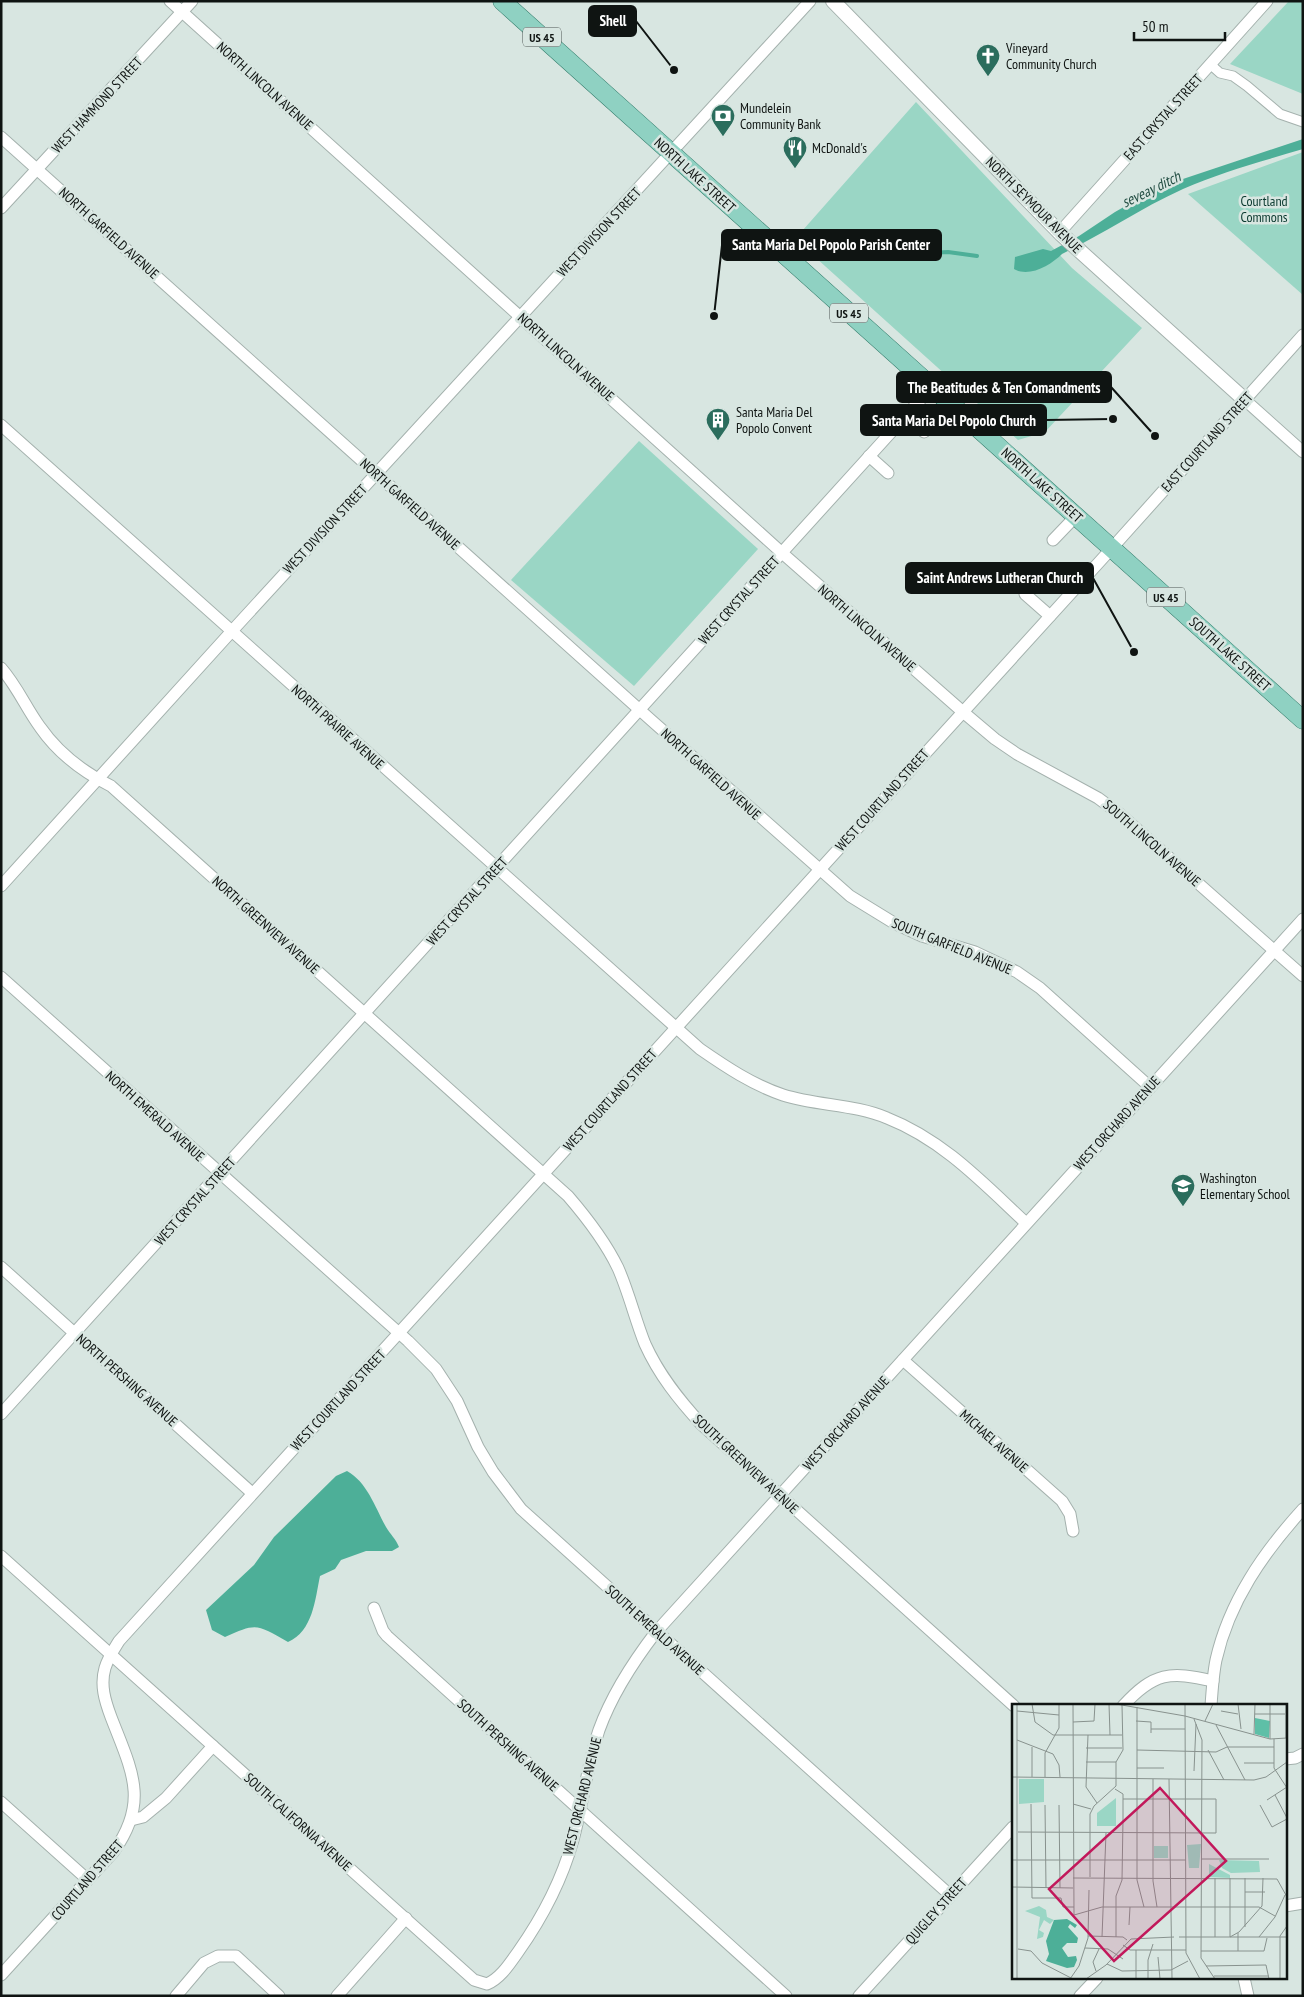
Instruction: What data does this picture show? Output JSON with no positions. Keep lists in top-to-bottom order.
{
  "streets": {
    "main road": ["US 45", "NORTH LAKE STREET", "SOUTH LAKE STREET"],
    "street": [
      "NORTH LINCOLN AVENUE",
      "WEST HAMMOND STREET",
      "EAST CRYSTAL STREET",
      "NORTH SEYMOUR AVENUE",
      "WEST DIVISION STREET",
      "NORTH GARFIELD AVENUE",
      "EAST COURTLAND STREET",
      "WEST CRYSTAL STREET",
      "NORTH PRAIRIE AVENUE",
      "WEST COURTLAND STREET",
      "SOUTH LINCOLN AVENUE",
      "NORTH GREENVIEW AVENUE",
      "SOUTH GARFIELD AVENUE",
      "NORTH EMERALD AVENUE",
      "WEST ORCHARD AVENUE",
      "NORTH PERSHING AVENUE",
      "MICHAEL AVENUE",
      "SOUTH GREENVIEW AVENUE",
      "SOUTH EMERALD AVENUE",
      "SOUTH PERSHING AVENUE",
      "SOUTH CALIFORNIA AVENUE",
      "COURTLAND STREET",
      "QUIGLEY STREET"
    ]
  },
  "crossings": [
    ["NORTH LINCOLN AVENUE", "WEST HAMMOND STREET"],
    ["NORTH LINCOLN AVENUE", "WEST DIVISION STREET"],
    ["NORTH LINCOLN AVENUE", "WEST CRYSTAL STREET"],
    ["NORTH LINCOLN AVENUE", "WEST COURTLAND STREET"],
    ["NORTH LINCOLN AVENUE", "SOUTH LINCOLN AVENUE"],
    ["WEST HAMMOND STREET", "NORTH GARFIELD AVENUE"],
    ["EAST CRYSTAL STREET", "NORTH SEYMOUR AVENUE"],
    ["NORTH LAKE STREET", "WEST DIVISION STREET"],
    ["NORTH LAKE STREET", "EAST COURTLAND STREET"],
    ["NORTH LAKE STREET", "WEST CRYSTAL STREET"],
    ["NORTH LAKE STREET", "SOUTH LAKE STREET"],
    ["NORTH LAKE STREET", "WEST COURTLAND STREET"],
    ["NORTH SEYMOUR AVENUE", "EAST COURTLAND STREET"],
    ["WEST DIVISION STREET", "NORTH GARFIELD AVENUE"],
    ["WEST DIVISION STREET", "NORTH PRAIRIE AVENUE"],
    ["WEST DIVISION STREET", "NORTH GREENVIEW AVENUE"],
    ["NORTH GARFIELD AVENUE", "WEST CRYSTAL STREET"],
    ["NORTH GARFIELD AVENUE", "WEST COURTLAND STREET"],
    ["NORTH GARFIELD AVENUE", "SOUTH GARFIELD AVENUE"],
    ["EAST COURTLAND STREET", "SOUTH LAKE STREET"],
    ["EAST COURTLAND STREET", "WEST COURTLAND STREET"],
    ["WEST CRYSTAL STREET", "NORTH PRAIRIE AVENUE"],
    ["WEST CRYSTAL STREET", "NORTH GREENVIEW AVENUE"],
    ["WEST CRYSTAL STREET", "NORTH EMERALD AVENUE"],
    ["WEST CRYSTAL STREET", "NORTH PERSHING AVENUE"],
    ["SOUTH LAKE STREET", "WEST COURTLAND STREET"],
    ["NORTH PRAIRIE AVENUE", "WEST COURTLAND STREET"],
    ["NORTH PRAIRIE AVENUE", "WEST ORCHARD AVENUE"],
    ["WEST COURTLAND STREET", "SOUTH LINCOLN AVENUE"],
    ["WEST COURTLAND STREET", "NORTH GREENVIEW AVENUE"],
    ["WEST COURTLAND STREET", "SOUTH GARFIELD AVENUE"],
    ["WEST COURTLAND STREET", "NORTH EMERALD AVENUE"],
    ["WEST COURTLAND STREET", "NORTH PERSHING AVENUE"],
    ["WEST COURTLAND STREET", "SOUTH GREENVIEW AVENUE"],
    ["WEST COURTLAND STREET", "SOUTH EMERALD AVENUE"],
    ["WEST COURTLAND STREET", "SOUTH CALIFORNIA AVENUE"],
    ["WEST COURTLAND STREET", "COURTLAND STREET"],
    ["SOUTH LINCOLN AVENUE", "WEST ORCHARD AVENUE"],
    ["NORTH GREENVIEW AVENUE", "SOUTH GREENVIEW AVENUE"],
    ["SOUTH GARFIELD AVENUE", "WEST ORCHARD AVENUE"],
    ["NORTH EMERALD AVENUE", "SOUTH EMERALD AVENUE"],
    ["WEST ORCHARD AVENUE", "MICHAEL AVENUE"],
    ["WEST ORCHARD AVENUE", "SOUTH GREENVIEW AVENUE"],
    ["WEST ORCHARD AVENUE", "SOUTH EMERALD AVENUE"],
    ["WEST ORCHARD AVENUE", "SOUTH PERSHING AVENUE"],
    ["WEST ORCHARD AVENUE", "SOUTH CALIFORNIA AVENUE"],
    ["SOUTH EMERALD AVENUE", "QUIGLEY STREET"],
    ["SOUTH CALIFORNIA AVENUE", "COURTLAND STREET"]
  ],
  "water": ["seveay ditch"],
  "parks": ["Courtland Commons"],
  "places": {
    "other": [
      "Shell",
      "Santa Maria Del Popolo Parish Center",
      "Santa Maria Del Popolo Church",
      "The Beatitudes & Ten Comandments",
      "Saint Andrews Lutheran Church"
    ],
    "church": ["Vineyard Community Church"],
    "bank": ["Mundelein Community Bank"],
    "restaurant": ["McDonald's"],
    "building": ["Santa Maria Del Popolo Convent"],
    "school or university": ["Washington Elementary School"]
  },
  "scale_bar": "50 m"
}
